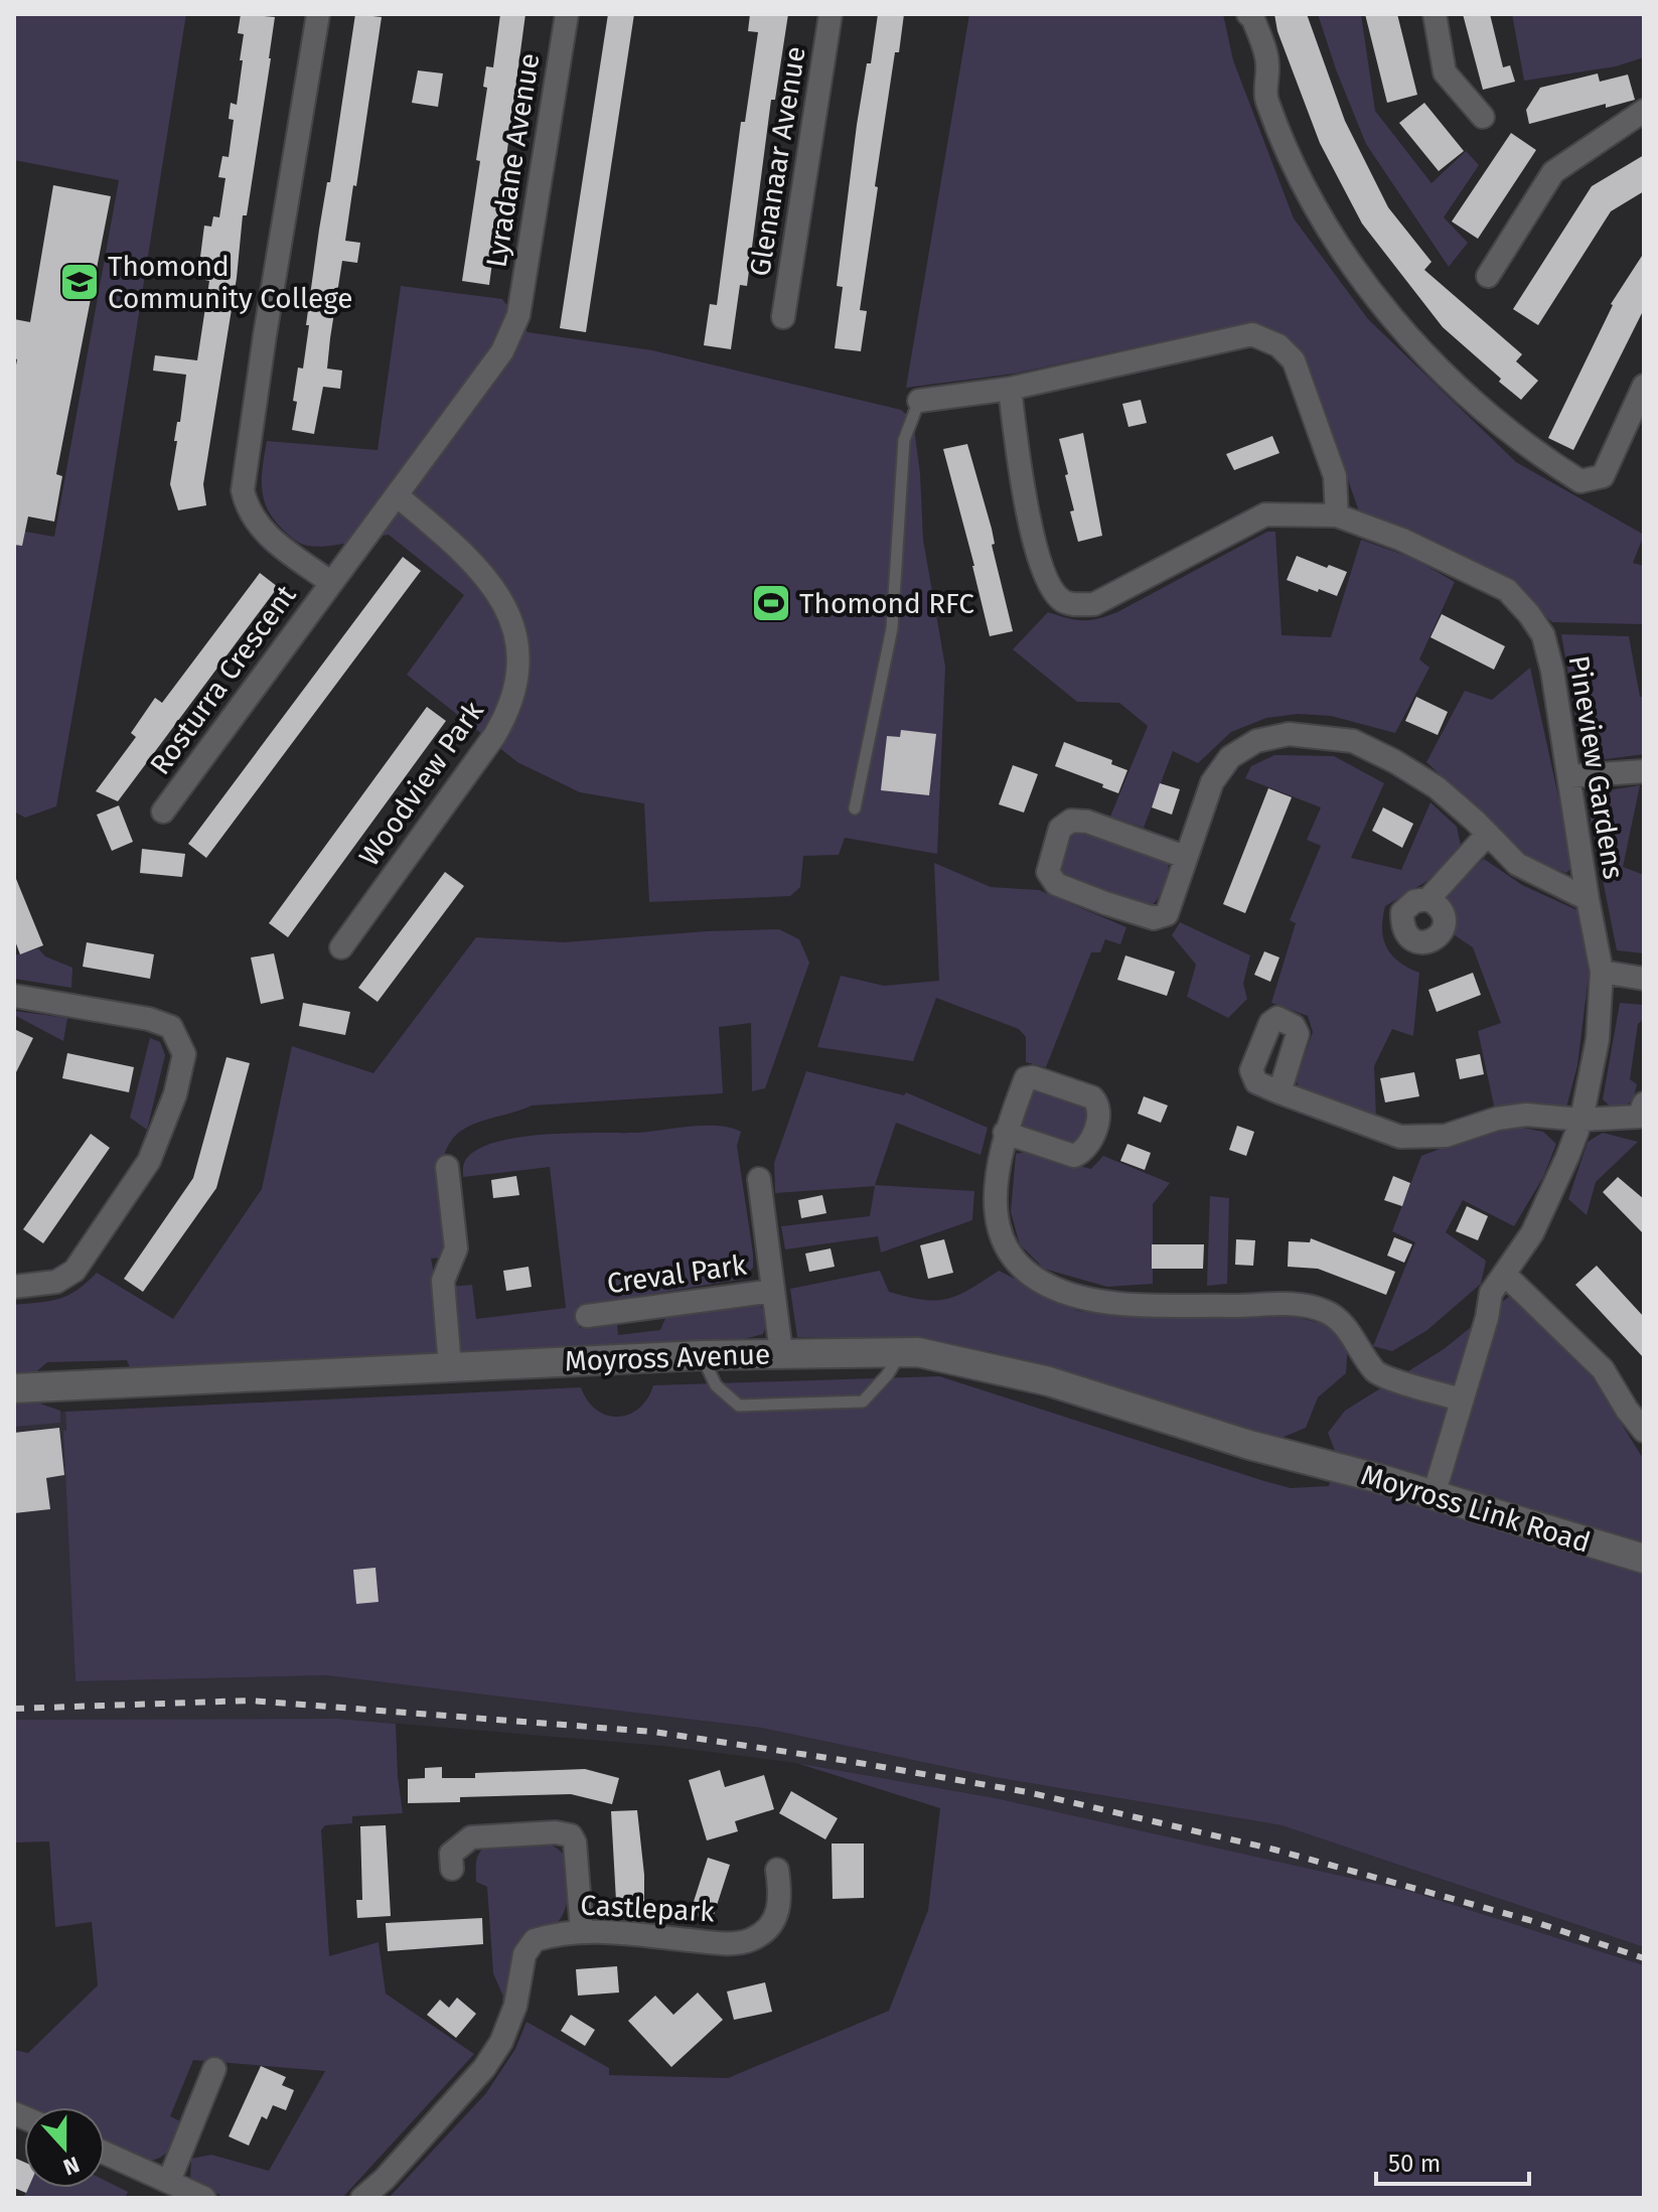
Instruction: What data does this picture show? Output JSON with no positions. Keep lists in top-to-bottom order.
{
  "streets": {
    "street": [
      "Lyradane Avenue",
      "Glenanaar Avenue",
      "Rosturra Crescent",
      "Pineview Gardens",
      "Woodview Park",
      "Creval Park",
      "Moyross Avenue",
      "Moyross Link Road",
      "Castlepark"
    ]
  },
  "crossings": [
    ["Lyradane Avenue", "Rosturra Crescent"],
    ["Lyradane Avenue", "Woodview Park"],
    ["Rosturra Crescent", "Woodview Park"],
    ["Creval Park", "Moyross Avenue"],
    ["Moyross Avenue", "Moyross Link Road"]
  ],
  "places": {
    "school or university": ["Thomond Community College"],
    "sports": ["Thomond RFC"]
  },
  "scale_bar": "50 m",
  "north": "bottom"
}
